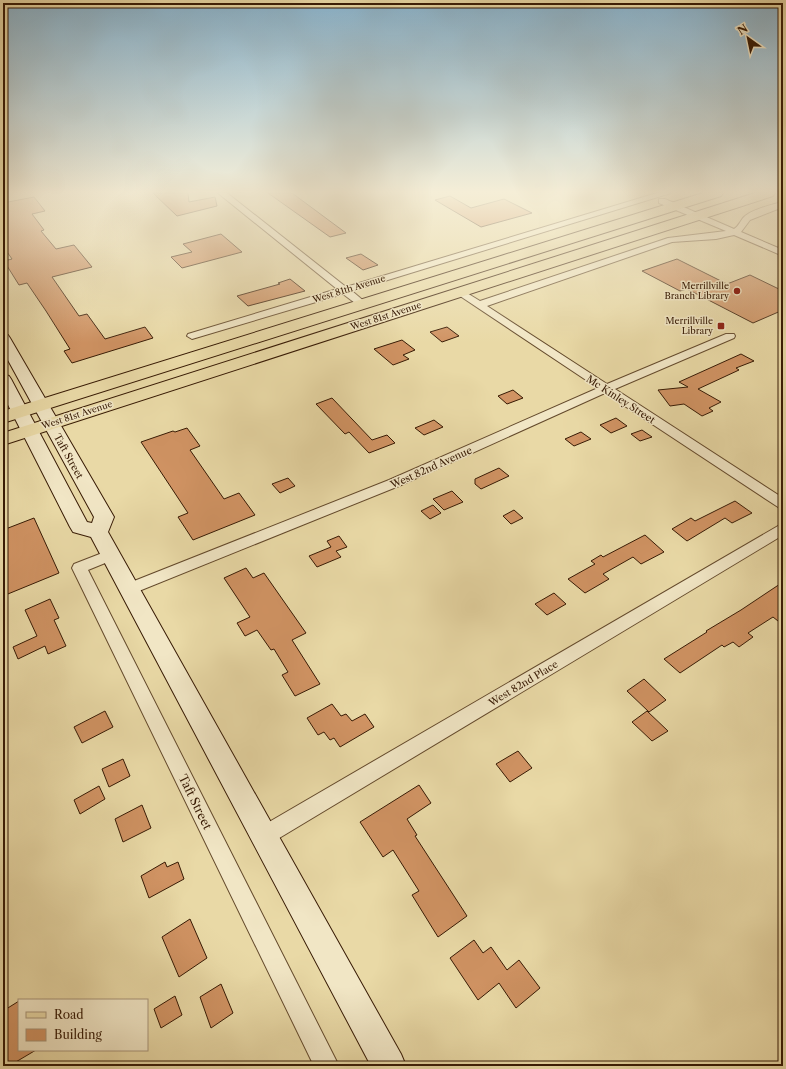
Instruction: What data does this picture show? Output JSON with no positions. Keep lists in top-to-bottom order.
{
  "streets": {
    "main road": ["West 81st Avenue", "Taft Street"],
    "street": [
      "West 81th Avenue",
      "Mc Kinley Street",
      "West 82nd Avenue",
      "West 82nd Place"
    ]
  },
  "crossings": [
    ["West 81st Avenue", "Mc Kinley Street"],
    ["West 81st Avenue", "Taft Street"],
    ["Mc Kinley Street", "West 82nd Avenue"]
  ],
  "places": {
    "other": ["Merrillville Branch Library"],
    "transit": ["Merrillville Library"]
  },
  "legend": ["Road", "Building"],
  "north": "top left"
}
